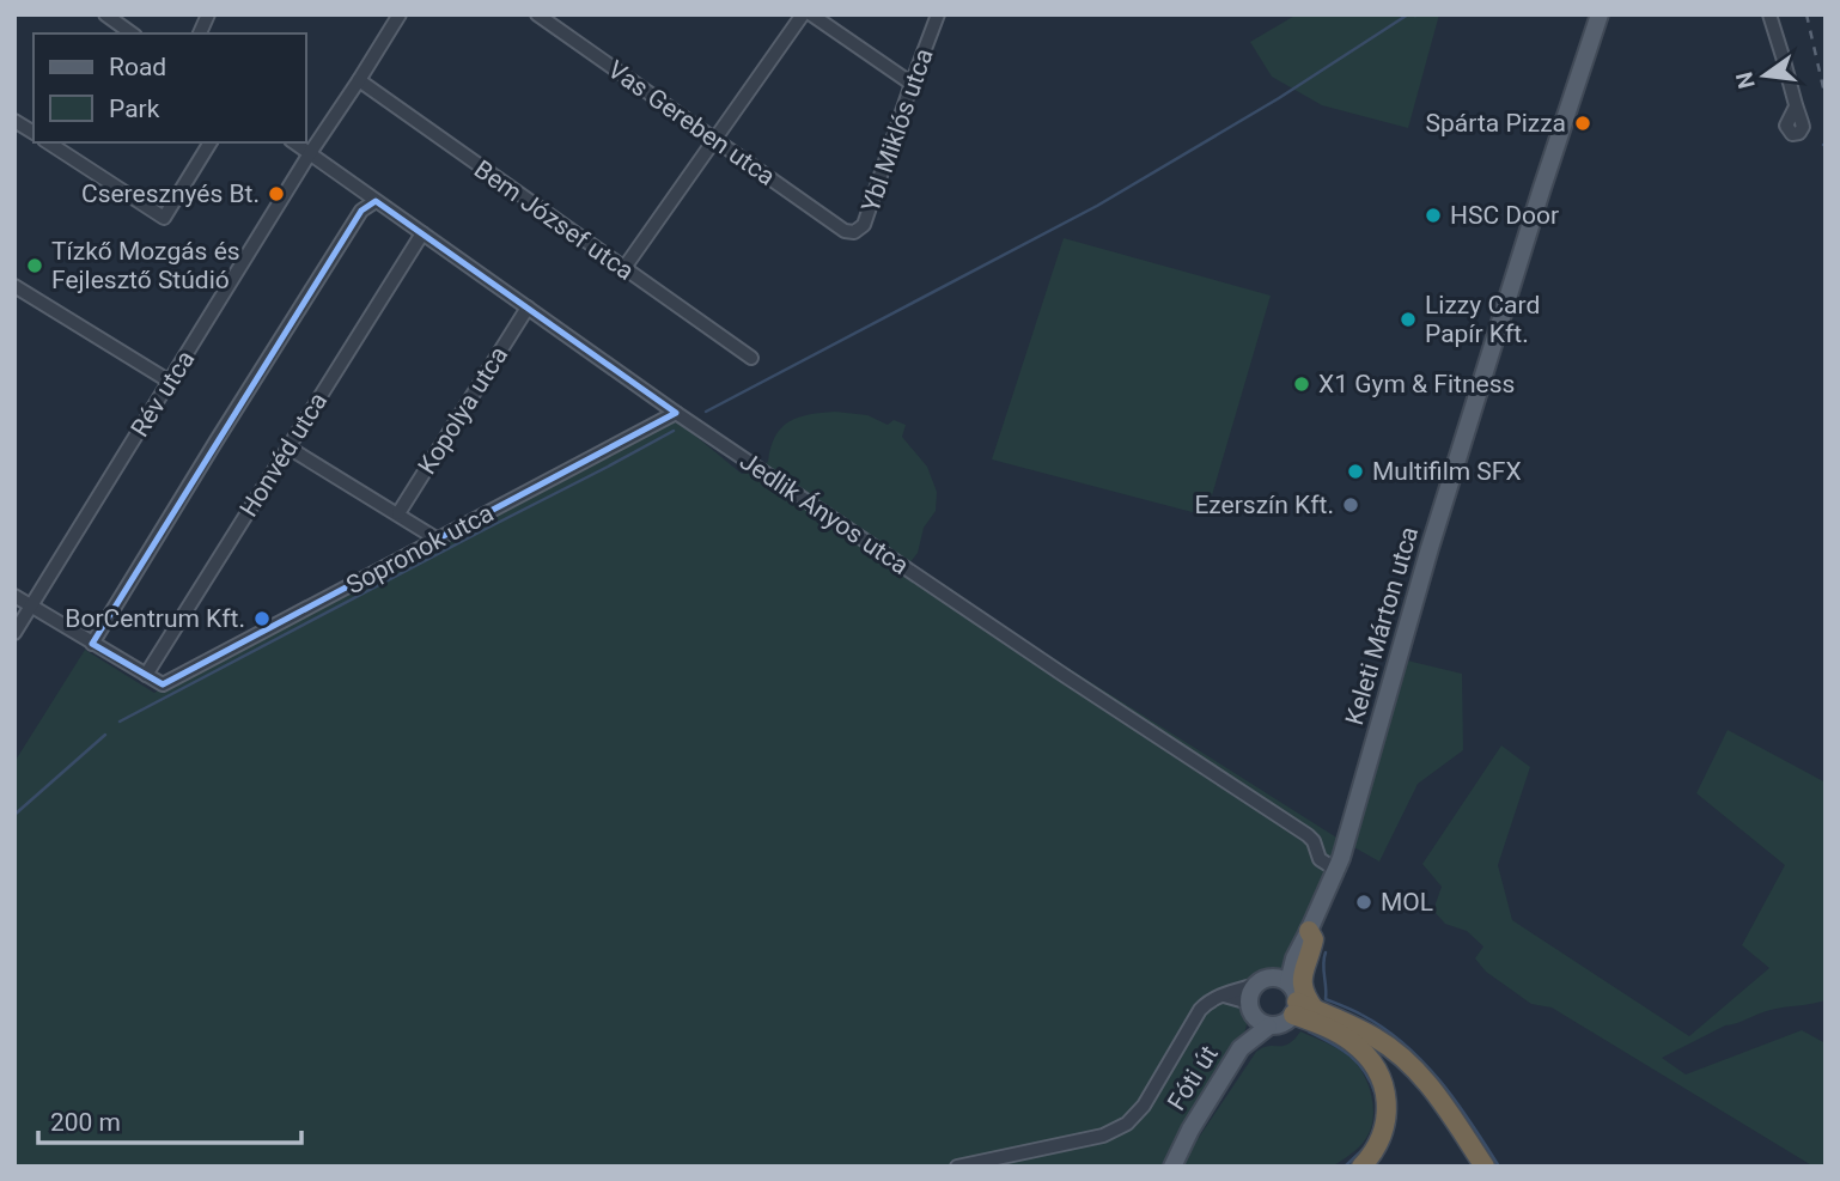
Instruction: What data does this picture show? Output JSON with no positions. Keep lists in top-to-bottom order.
{
  "streets": {
    "main road": ["Keleti Márton utca", "Fóti út"],
    "street": [
      "Vas Gereben utca",
      "Ybl Miklós utca",
      "Bem József utca",
      "Rév utca",
      "Kopolya utca",
      "Honvéd utca",
      "Jedlik Ányos utca",
      "Sopronok utca"
    ]
  },
  "crossings": [
    ["Vas Gereben utca", "Ybl Miklós utca"],
    ["Bem József utca", "Rév utca"],
    ["Rév utca", "Jedlik Ányos utca"],
    ["Kopolya utca", "Jedlik Ányos utca"],
    ["Honvéd utca", "Jedlik Ányos utca"],
    ["Honvéd utca", "Sopronok utca"],
    ["Jedlik Ányos utca", "Sopronok utca"],
    ["Jedlik Ányos utca", "Keleti Márton utca"],
    ["Keleti Márton utca", "Fóti út"]
  ],
  "places": [
    "Spárta Pizza",
    "Cseresznyés Bt.",
    "HSC Door",
    "Tízkő Mozgás és Fejlesztő Stúdió",
    "Lizzy Card Papír Kft.",
    "X1 Gym & Fitness",
    "Multifilm SFX",
    "Ezerszín Kft.",
    "BorCentrum Kft.",
    "MOL"
  ],
  "legend": ["Road", "Park"],
  "scale_bar": "200 m",
  "north": "left"
}
